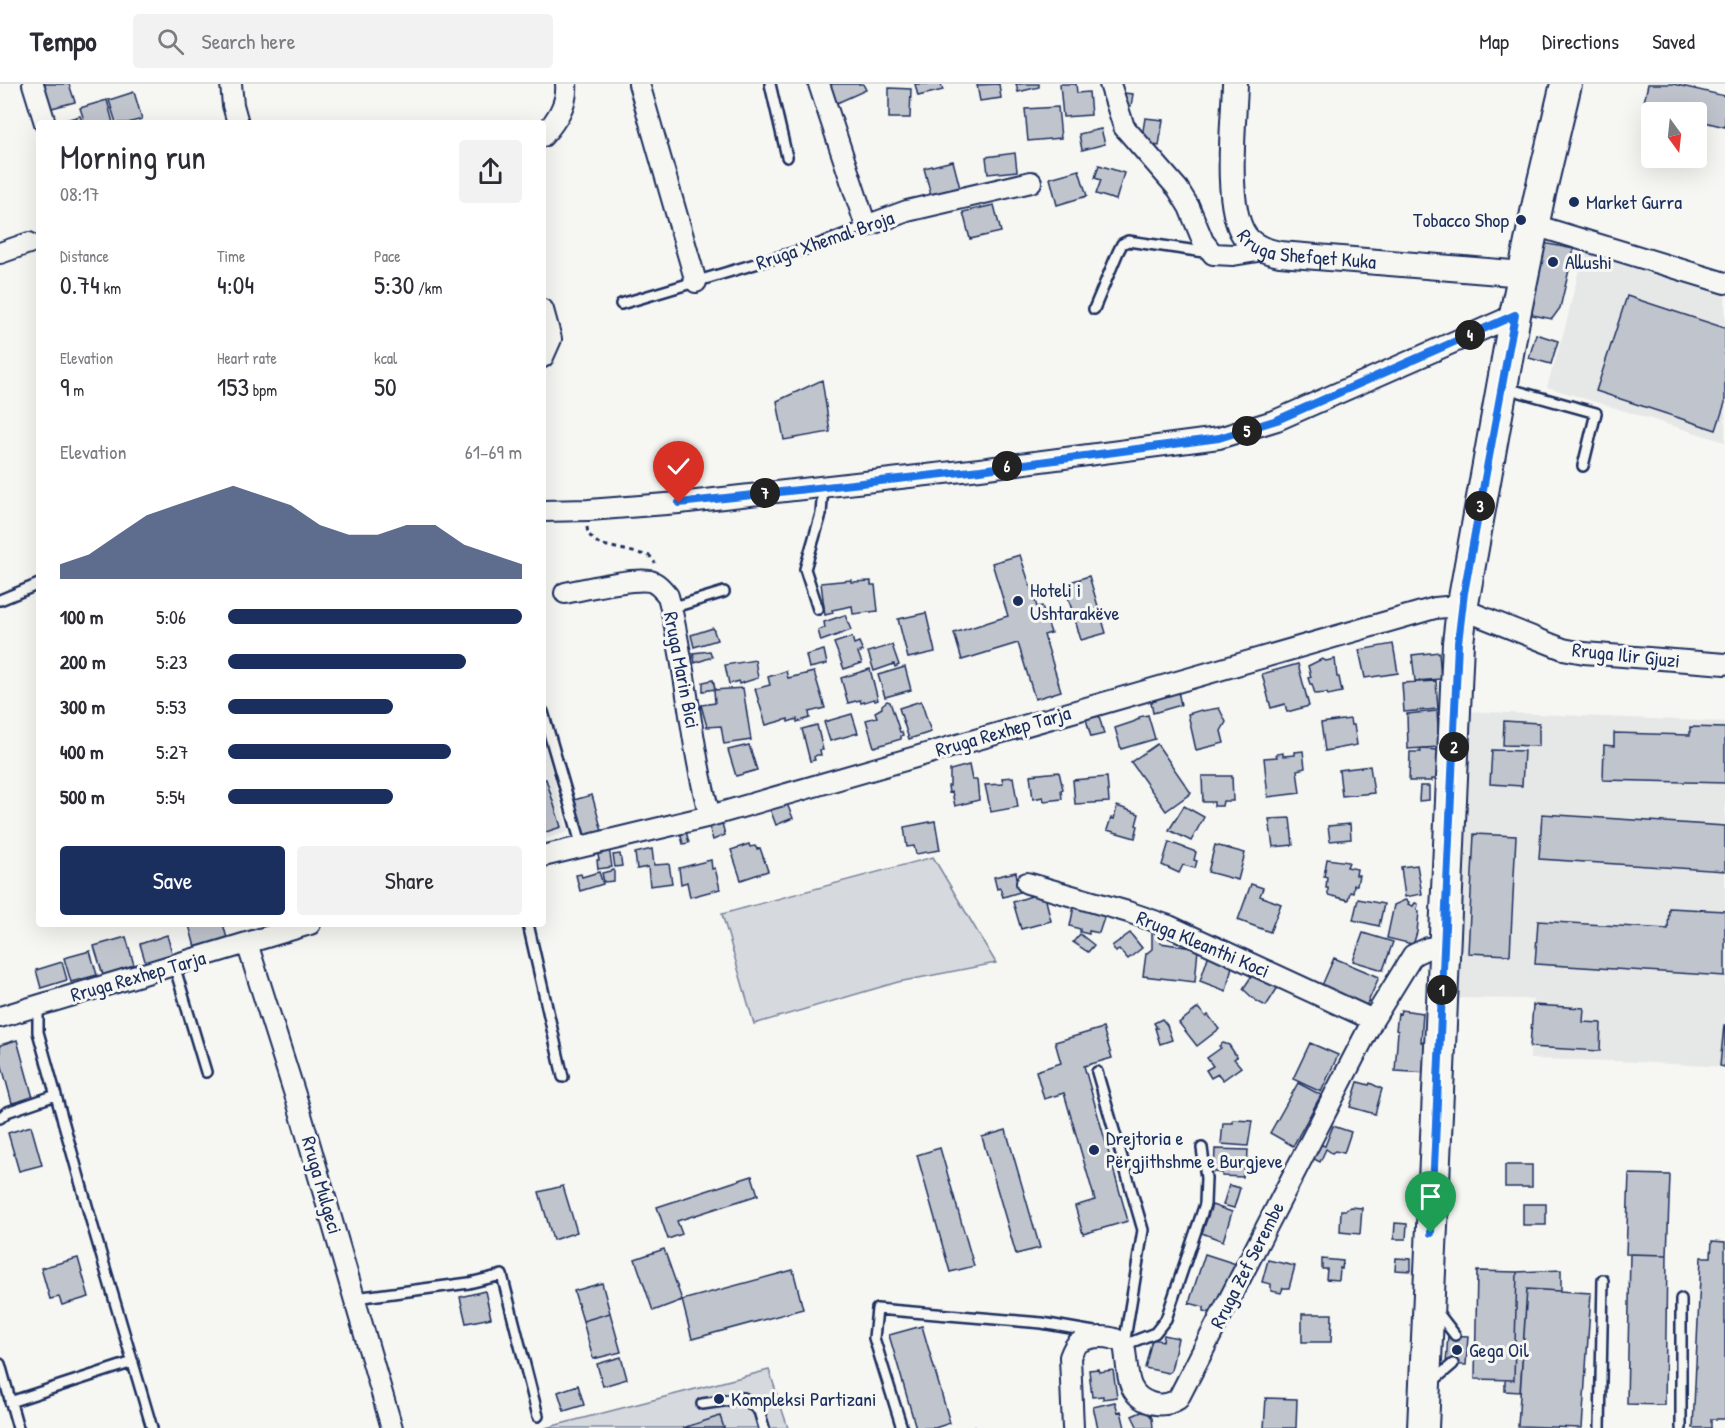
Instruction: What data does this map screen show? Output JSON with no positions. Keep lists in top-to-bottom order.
{
  "streets": {
    "street": [
      "Rruga Xhemal Broja",
      "Rruga Shefqet Kuka",
      "Rruga Ilir Gjuzi",
      "Rruga Marin Bici",
      "Rruga Rexhep Tarja",
      "Rruga Kleanthi Koci",
      "Rruga Mulgeci",
      "Rruga Zef Serembe"
    ]
  },
  "crossings": [
    ["Rruga Ilir Gjuzi", "Rruga Rexhep Tarja"],
    ["Rruga Marin Bici", "Rruga Rexhep Tarja"],
    ["Rruga Rexhep Tarja", "Rruga Mulgeci"],
    ["Rruga Kleanthi Koci", "Rruga Zef Serembe"]
  ],
  "places": [
    "Market Gurra",
    "Tobacco Shop",
    "Allushi",
    "Hoteli i Ushtarakëve",
    "Drejtoria e Përgjithshme e Burgjeve",
    "Gega Oil",
    "Kompleksi Partizani"
  ],
  "north": "bottom",
  "page": {
    "header": "Tempo",
    "search": "Search here",
    "nav": ["Map", "Directions", "Saved"],
    "heading": ["Morning run", "08:17"],
    "stats": [
      ["Distance", "0.74 km"],
      ["Time", "4:04"],
      ["Pace", "5:30 /km"],
      ["Elevation", "9 m"],
      ["Heart rate", "153 bpm"],
      ["kcal", "50"]
    ],
    "pins": [
      "4",
      "5",
      "6",
      "7",
      "3",
      "2",
      "1"
    ],
    "chart": ["Elevation", "61–69 m"],
    "list": [
      {
        "name": "100 m",
        "note": "5:06"
      },
      {
        "name": "200 m",
        "note": "5:23"
      },
      {
        "name": "300 m",
        "note": "5:53"
      },
      {
        "name": "400 m",
        "note": "5:27"
      },
      {
        "name": "500 m",
        "note": "5:54"
      }
    ],
    "buttons": ["Save", "Share"]
  }
}
